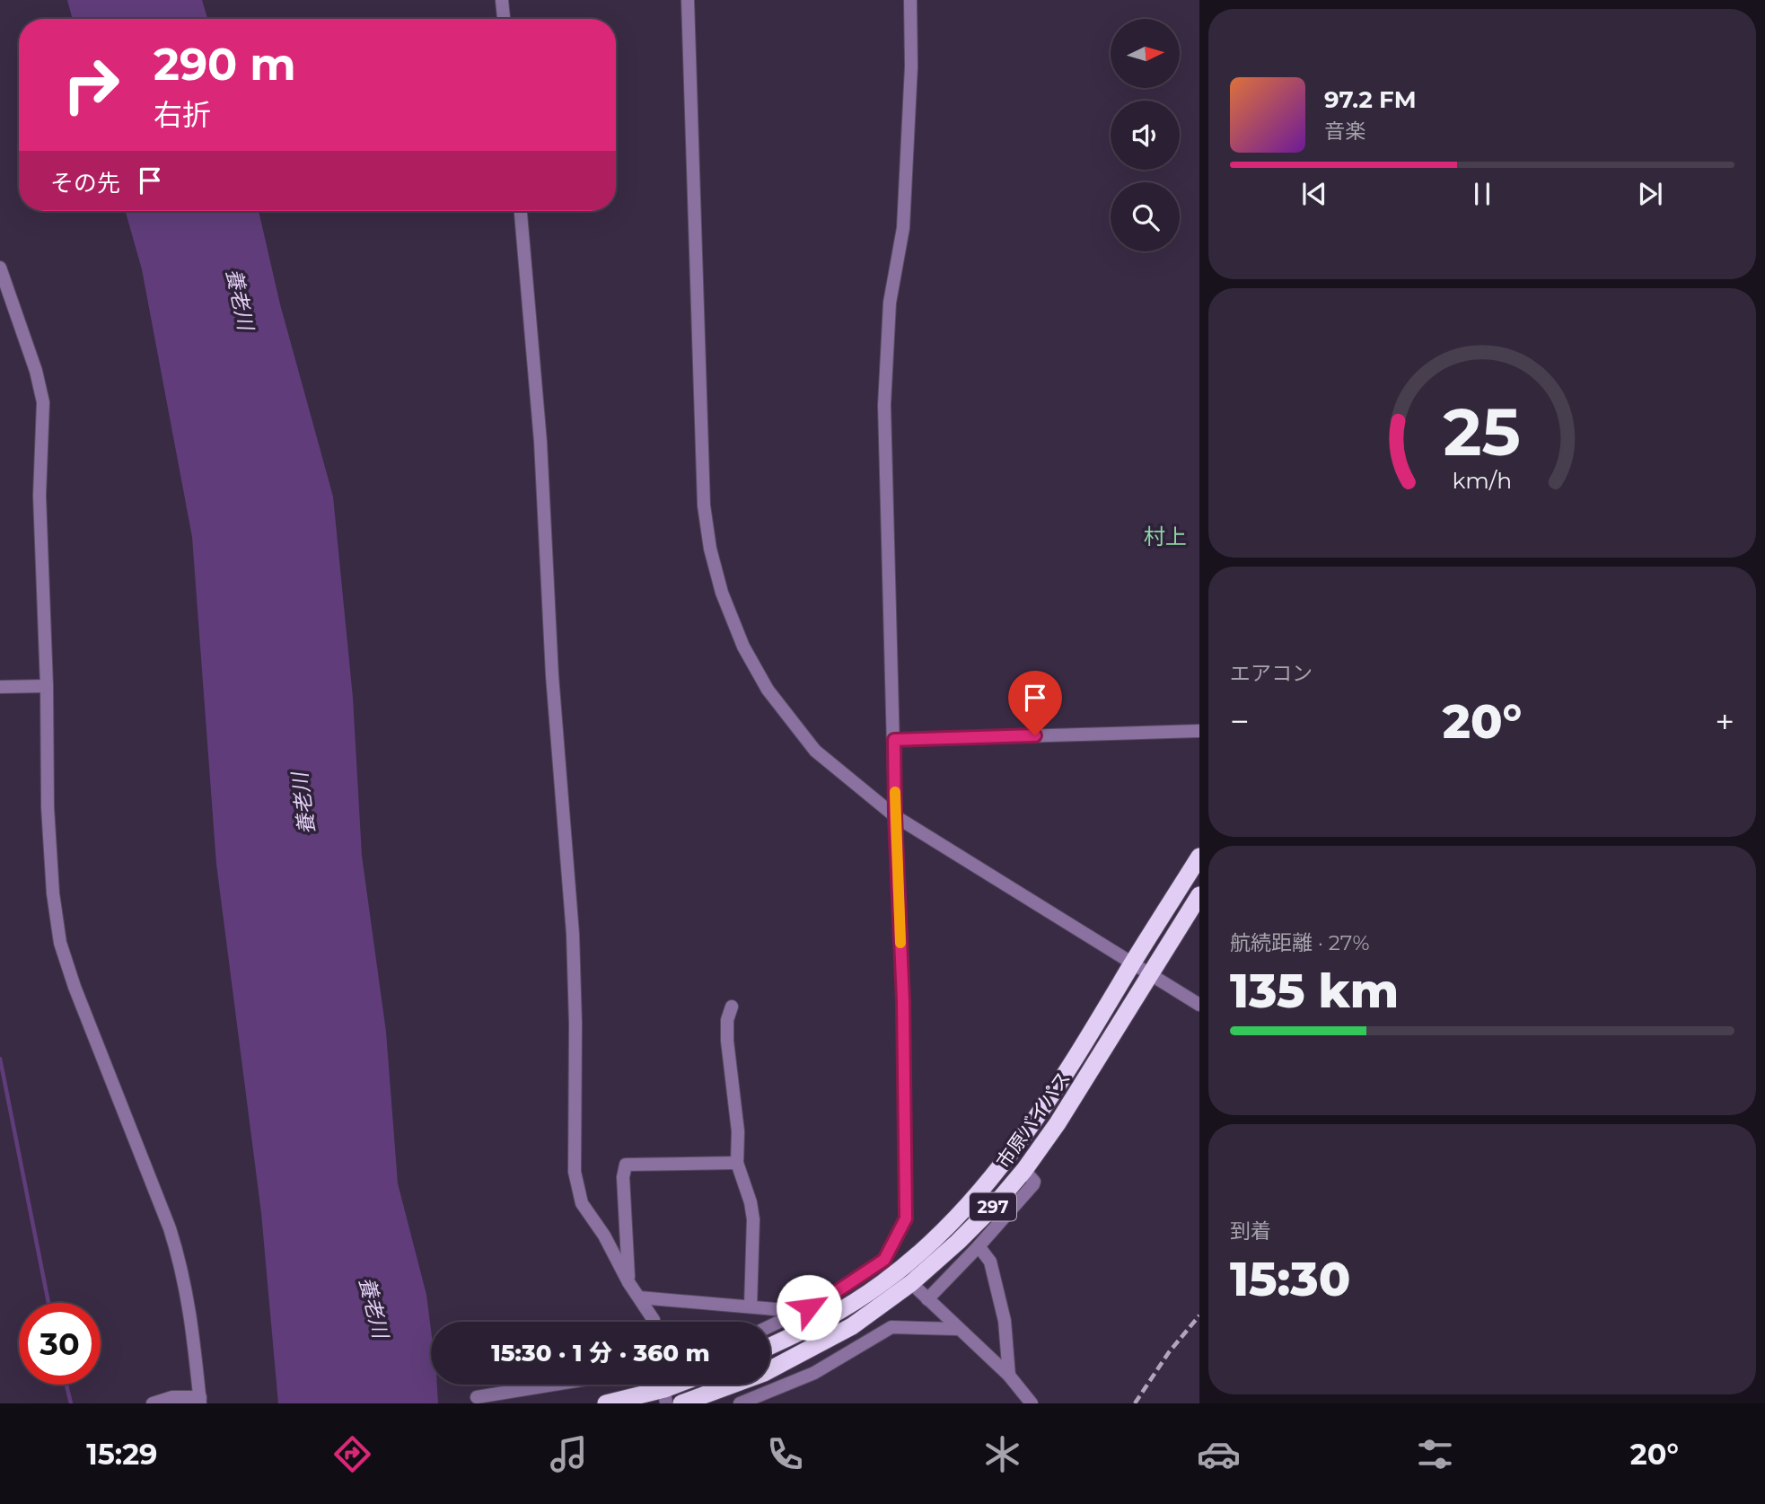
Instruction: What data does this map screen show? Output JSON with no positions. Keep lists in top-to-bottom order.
{
  "streets": {
    "highway": ["市原バイパス", "297"]
  },
  "districts": ["村上"],
  "water": ["養老川"],
  "north": "right",
  "page": {
    "turn": ["290 m", "右折"],
    "song": ["97.2 FM", "音楽"],
    "then": "その先",
    "tile": [
      "エアコン",
      ["航続距離 · 27%", "135 km"],
      ["到着", "15:30"]
    ],
    "heat": ["−", "20°", "+"],
    "limit": "30",
    "trip": "15:30 · 1 分 · 360 m",
    "tabs": ["15:29", "20°"],
    "gauge": ["25", "km/h"]
  }
}
